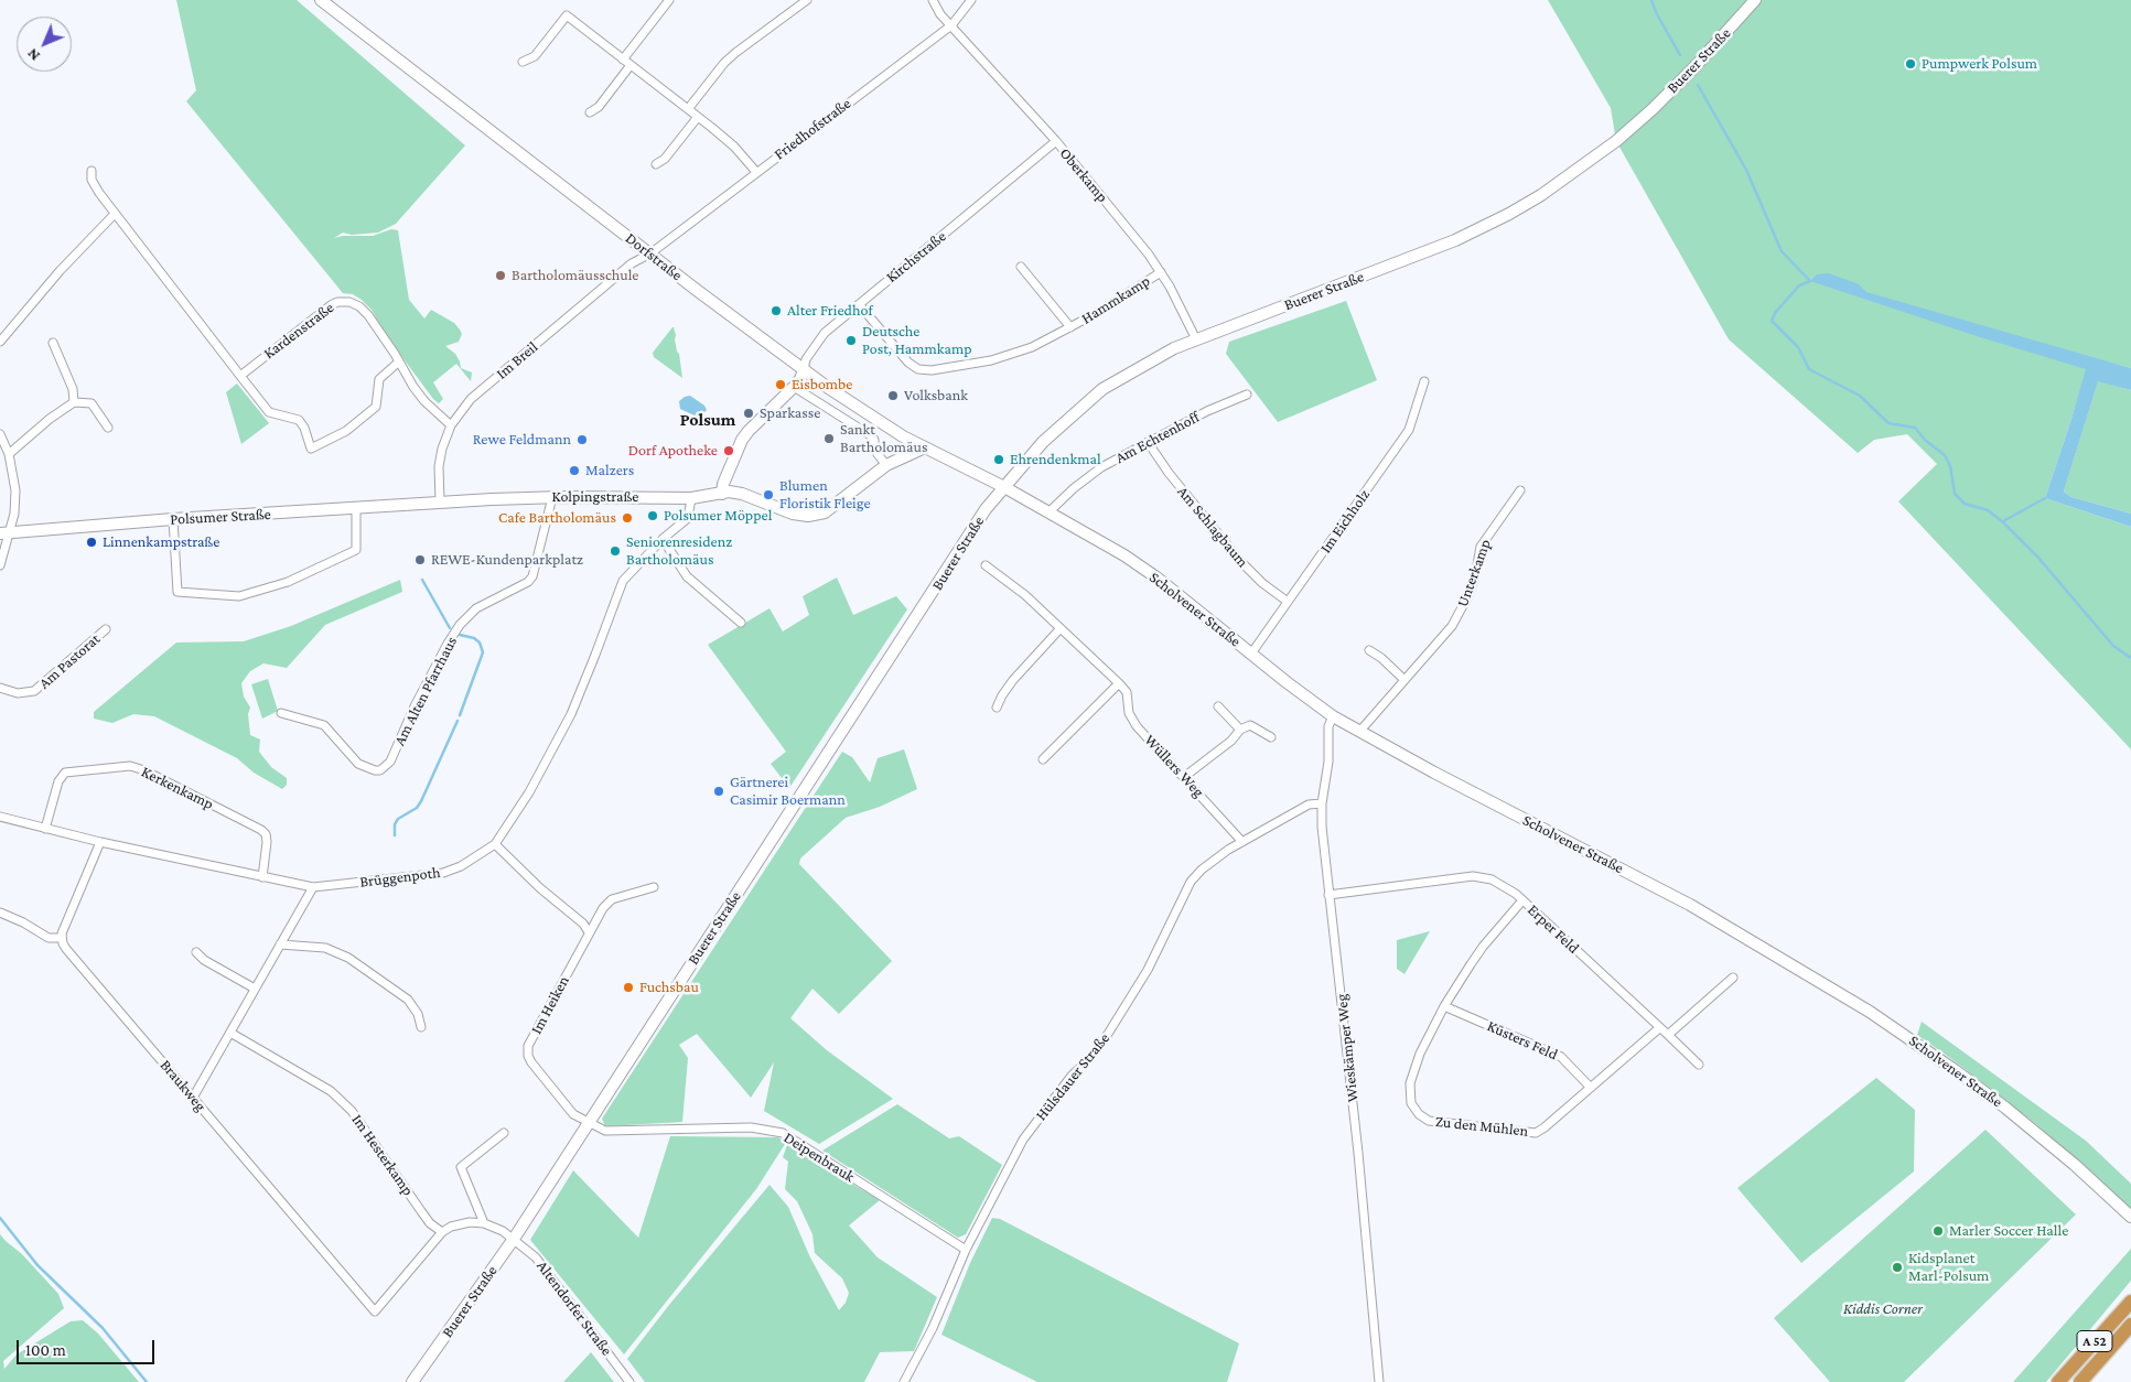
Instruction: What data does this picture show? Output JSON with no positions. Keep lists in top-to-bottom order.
{
  "streets": {
    "highway": ["A 52"],
    "main road": [
      "Buerer Straße",
      "Dorfstraße",
      "Kirchstraße",
      "Kolpingstraße",
      "Polsumer Straße",
      "Scholvener Straße"
    ],
    "street": [
      "Friedhofstraße",
      "Oberkamp",
      "Hammkamp",
      "Kardenstraße",
      "Im Breil",
      "Am Echtenhoff",
      "Im Eichholz",
      "Am Schlagbaum",
      "Unterkamp",
      "Am Pastorat",
      "Am Alten Pfarrhaus",
      "Wüllers Weg",
      "Kerkenkamp",
      "Brüggenpoth",
      "Erper Feld",
      "Im Heiken",
      "Küsters Feld",
      "Wieskämper Weg",
      "Hülsdauer Straße",
      "Braukweg",
      "Zu den Mühlen",
      "Im Hesterkamp",
      "Deipenbrauk",
      "Altendorfer Straße"
    ]
  },
  "crossings": [
    ["Buerer Straße", "Oberkamp"],
    ["Buerer Straße", "Dorfstraße"],
    ["Buerer Straße", "Scholvener Straße"],
    ["Buerer Straße", "Im Heiken"],
    ["Buerer Straße", "Deipenbrauk"],
    ["Buerer Straße", "Altendorfer Straße"],
    ["Friedhofstraße", "Oberkamp"],
    ["Friedhofstraße", "Dorfstraße"],
    ["Friedhofstraße", "Im Breil"],
    ["Oberkamp", "Kirchstraße"],
    ["Oberkamp", "Hammkamp"],
    ["Dorfstraße", "Kirchstraße"],
    ["Dorfstraße", "Im Breil"],
    ["Dorfstraße", "Kolpingstraße"],
    ["Dorfstraße", "Scholvener Straße"],
    ["Kirchstraße", "Hammkamp"],
    ["Kirchstraße", "Kolpingstraße"],
    ["Kardenstraße", "Im Breil"],
    ["Im Breil", "Kolpingstraße"],
    ["Im Breil", "Polsumer Straße"],
    ["Am Echtenhoff", "Am Schlagbaum"],
    ["Am Echtenhoff", "Scholvener Straße"],
    ["Kolpingstraße", "Polsumer Straße"],
    ["Kolpingstraße", "Am Alten Pfarrhaus"],
    ["Kolpingstraße", "Brüggenpoth"],
    ["Im Eichholz", "Am Schlagbaum"],
    ["Im Eichholz", "Scholvener Straße"],
    ["Unterkamp", "Scholvener Straße"],
    ["Scholvener Straße", "Wieskämper Weg"],
    ["Wüllers Weg", "Hülsdauer Straße"],
    ["Kerkenkamp", "Brüggenpoth"],
    ["Erper Feld", "Wieskämper Weg"],
    ["Erper Feld", "Zu den Mühlen"],
    ["Im Heiken", "Deipenbrauk"],
    ["Küsters Feld", "Zu den Mühlen"],
    ["Wieskämper Weg", "Hülsdauer Straße"],
    ["Hülsdauer Straße", "Deipenbrauk"],
    ["Braukweg", "Im Hesterkamp"]
  ],
  "districts": ["Polsum"],
  "parks": ["Kiddis Corner"],
  "places": [
    "Pumpwerk Polsum",
    "Bartholomäusschule",
    "Alter Friedhof",
    "Deutsche Post, Hammkamp",
    "Eisbombe",
    "Volksbank",
    "Sparkasse",
    "Sankt Bartholomäus",
    "Rewe Feldmann",
    "Dorf Apotheke",
    "Ehrendenkmal",
    "Malzers",
    "Blumen Floristik Fleige",
    "Polsumer Möppel",
    "Cafe Bartholomäus",
    "Linnenkampstraße",
    "Seniorenresidenz Bartholomäus",
    "REWE-Kundenparkplatz",
    "Gärtnerei Casimir Boermann",
    "Fuchsbau",
    "Marler Soccer Halle",
    "Kidsplanet Marl-Polsum"
  ],
  "scale_bar": "100 m",
  "north": "bottom left"
}
